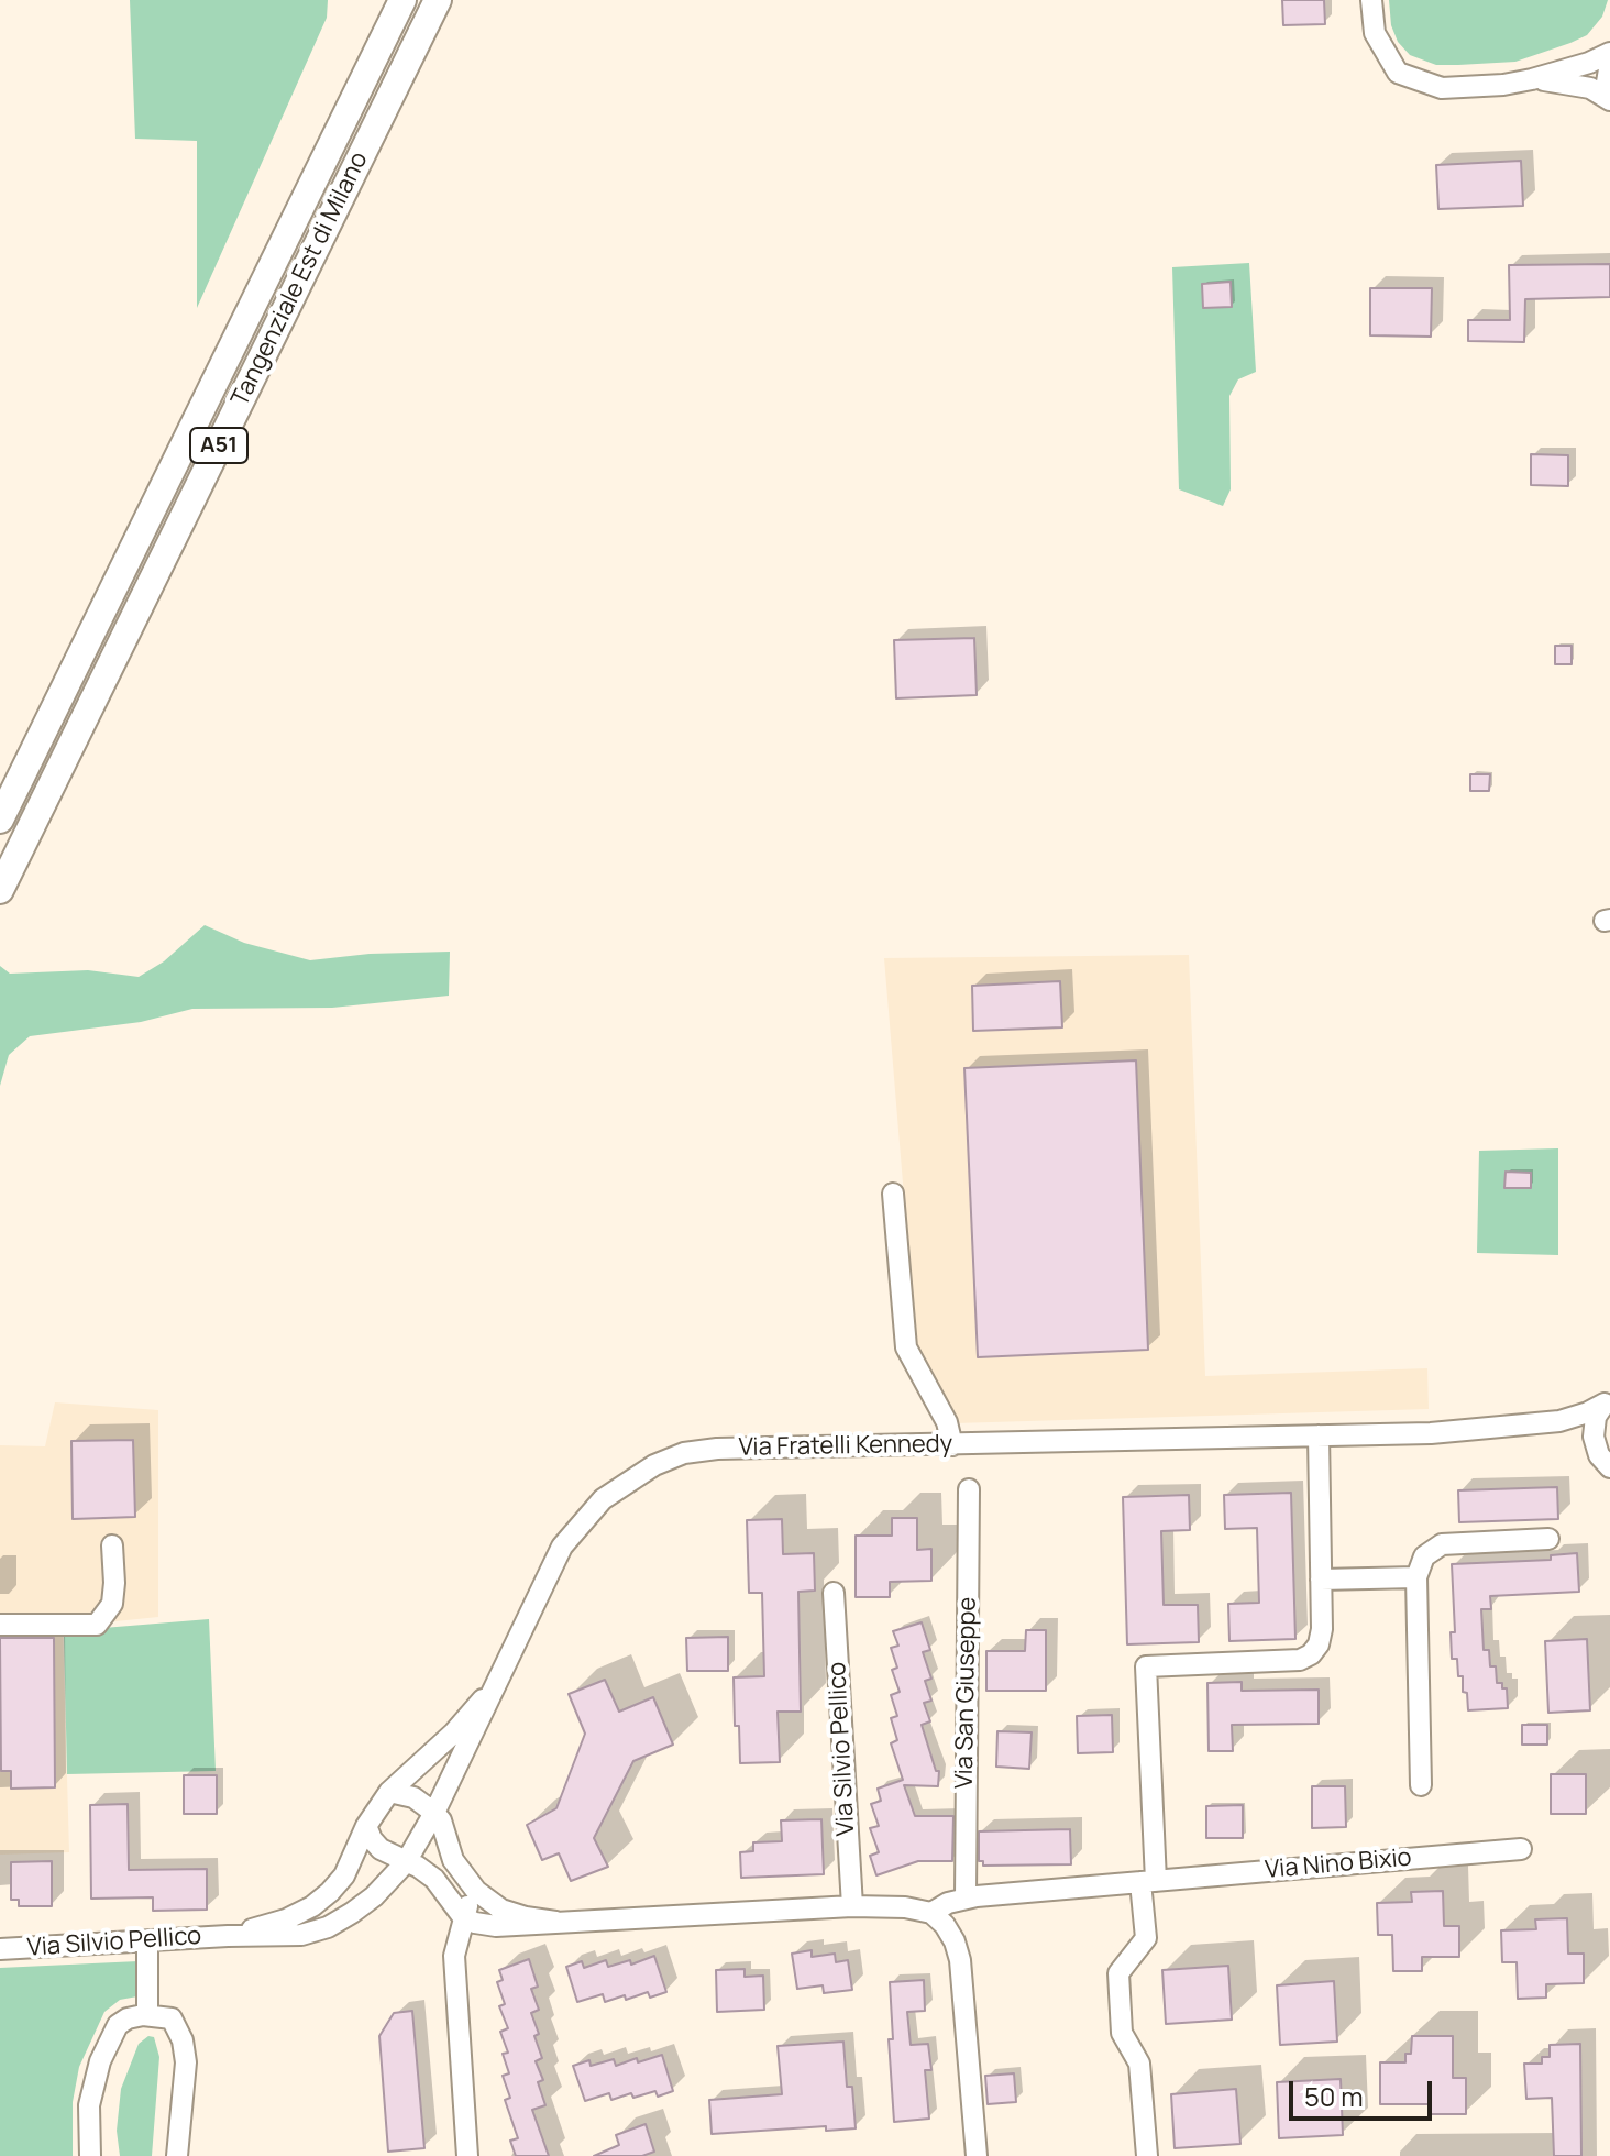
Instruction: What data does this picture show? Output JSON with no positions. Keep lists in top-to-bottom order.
{
  "streets": {
    "highway": ["Tangenziale Est di Milano", "A51"],
    "street": [
      "Via Fratelli Kennedy",
      "Via San Giuseppe",
      "Via Silvio Pellico",
      "Via Nino Bixio"
    ]
  },
  "crossings": [
    ["Via Fratelli Kennedy", "Via Silvio Pellico"],
    ["Via San Giuseppe", "Via Nino Bixio"]
  ],
  "scale_bar": "50 m"
}
